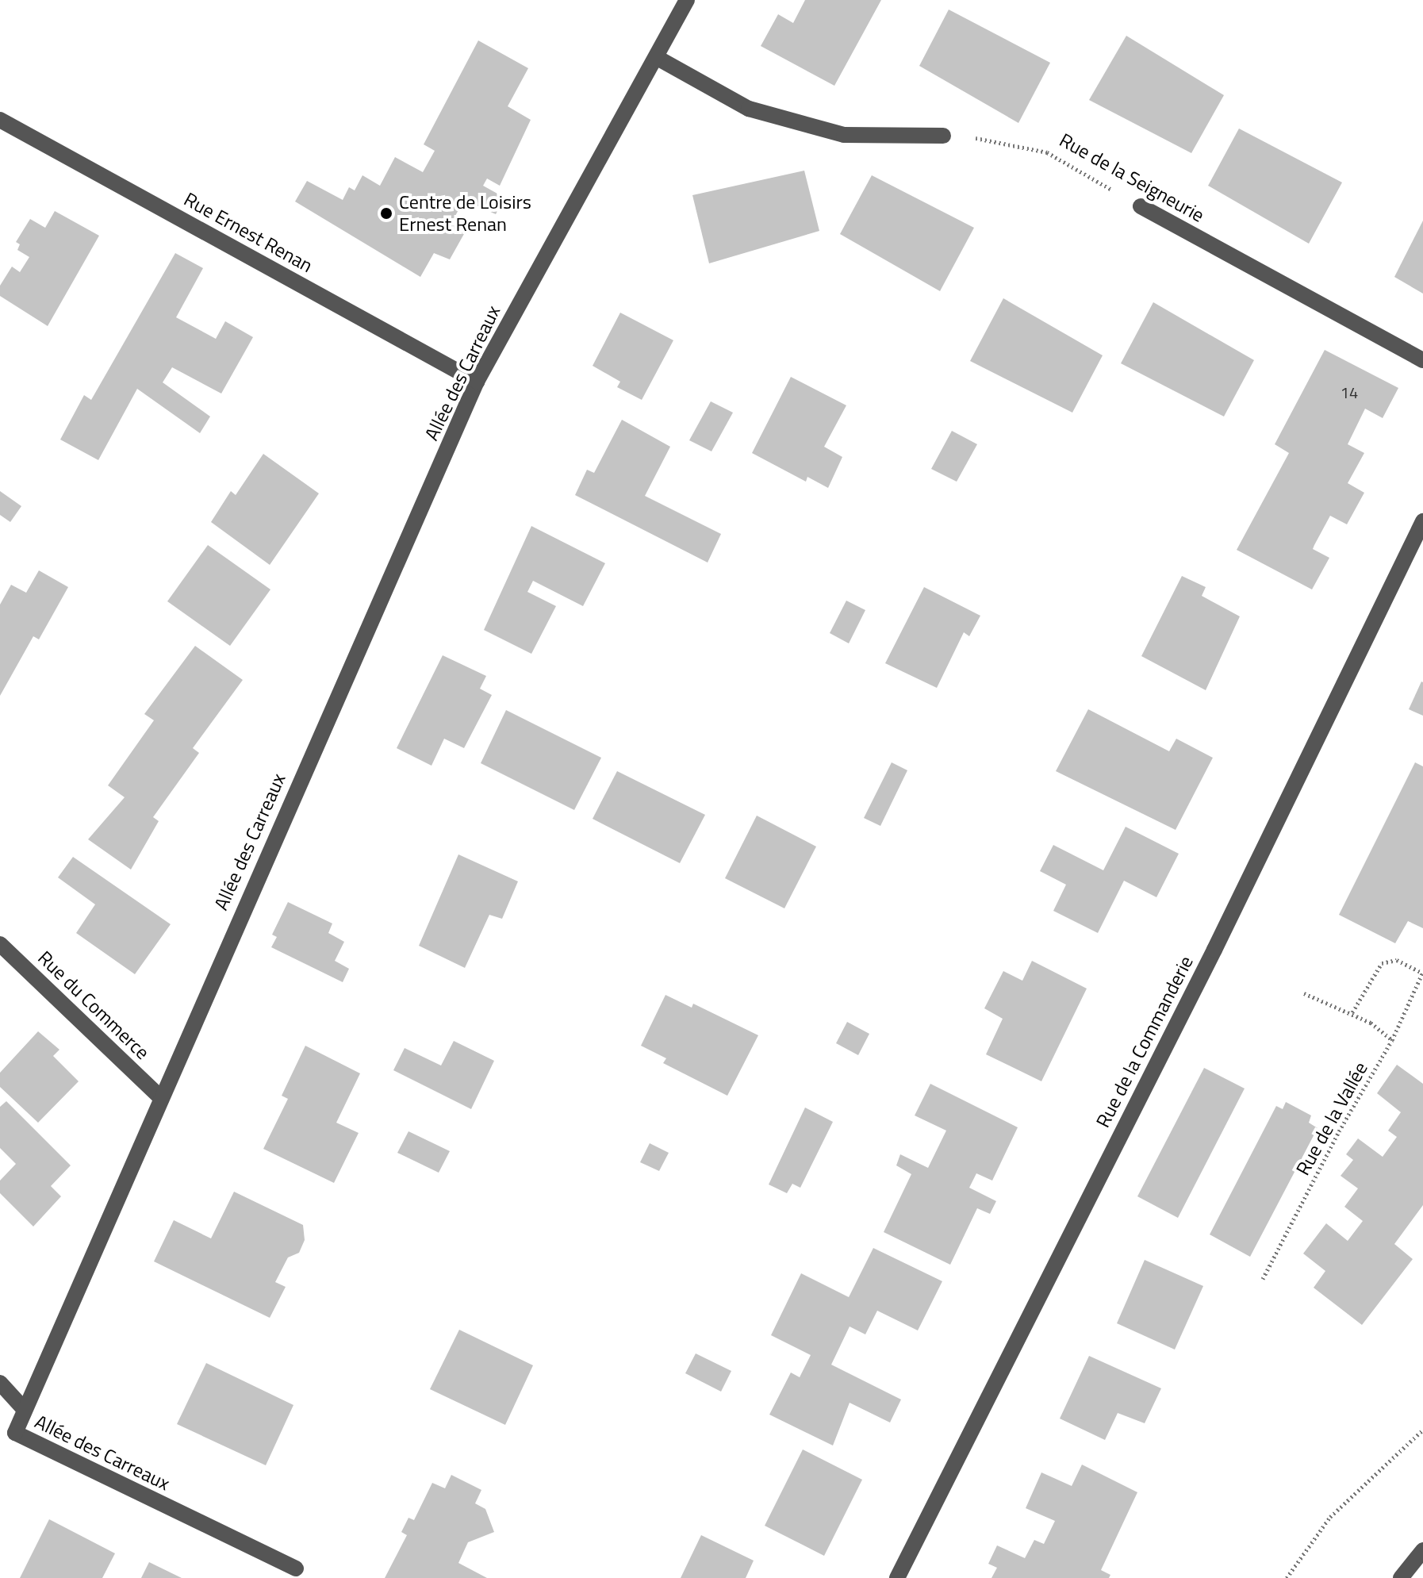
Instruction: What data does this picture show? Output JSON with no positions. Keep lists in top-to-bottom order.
{
  "streets": {
    "street": [
      "Rue de la Seigneurie",
      "Rue Ernest Renan",
      "Allée des Carreaux",
      "Rue du Commerce",
      "Rue de la Commanderie"
    ],
    "path": ["Rue de la Vallée"]
  },
  "crossings": [
    ["Rue Ernest Renan", "Allée des Carreaux"],
    ["Allée des Carreaux", "Rue du Commerce"]
  ],
  "places": ["Centre de Loisirs Ernest Renan"],
  "house_numbers": ["14"]
}
